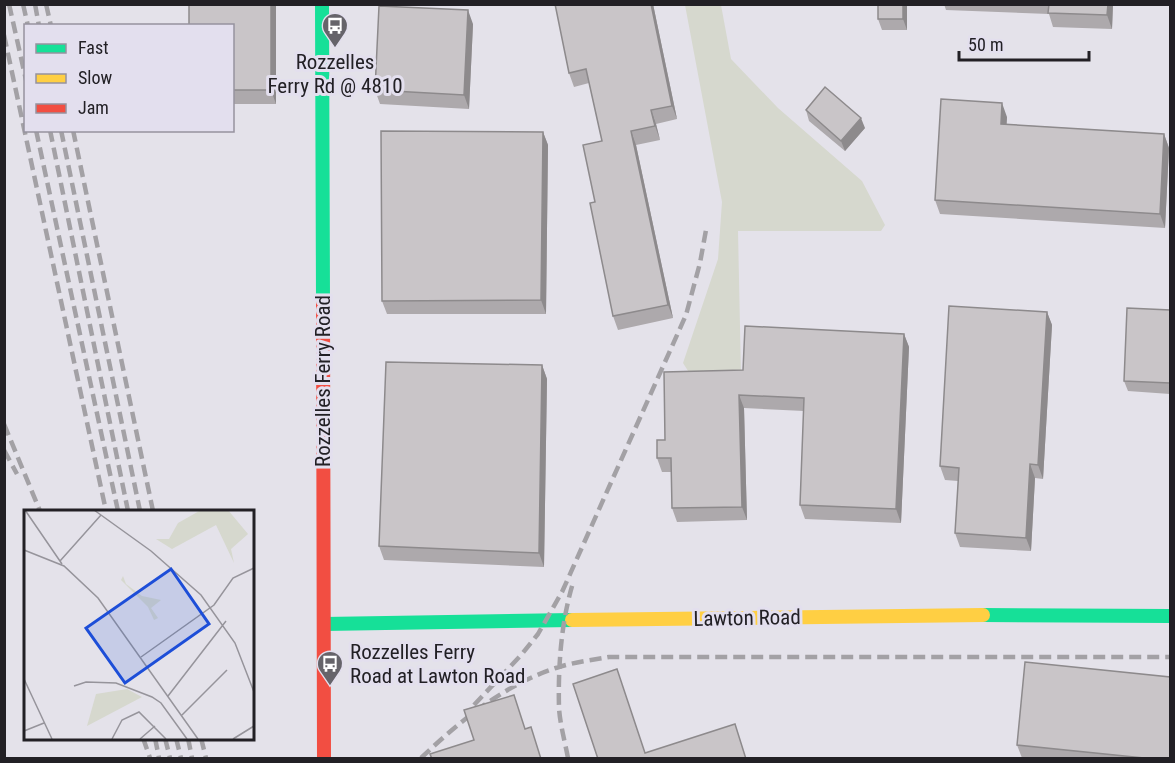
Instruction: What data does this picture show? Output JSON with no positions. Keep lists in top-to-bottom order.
{
  "streets": {
    "street": ["Rozzelles Ferry Road", "Lawton Road"]
  },
  "crossings": [
    ["Rozzelles Ferry Road", "Lawton Road"]
  ],
  "places": {
    "bus stop": ["Rozzelles Ferry Rd @ 4810", "Rozzelles Ferry Road at Lawton Road"]
  },
  "legend": ["Fast", "Slow", "Jam"],
  "scale_bar": "50 m"
}
